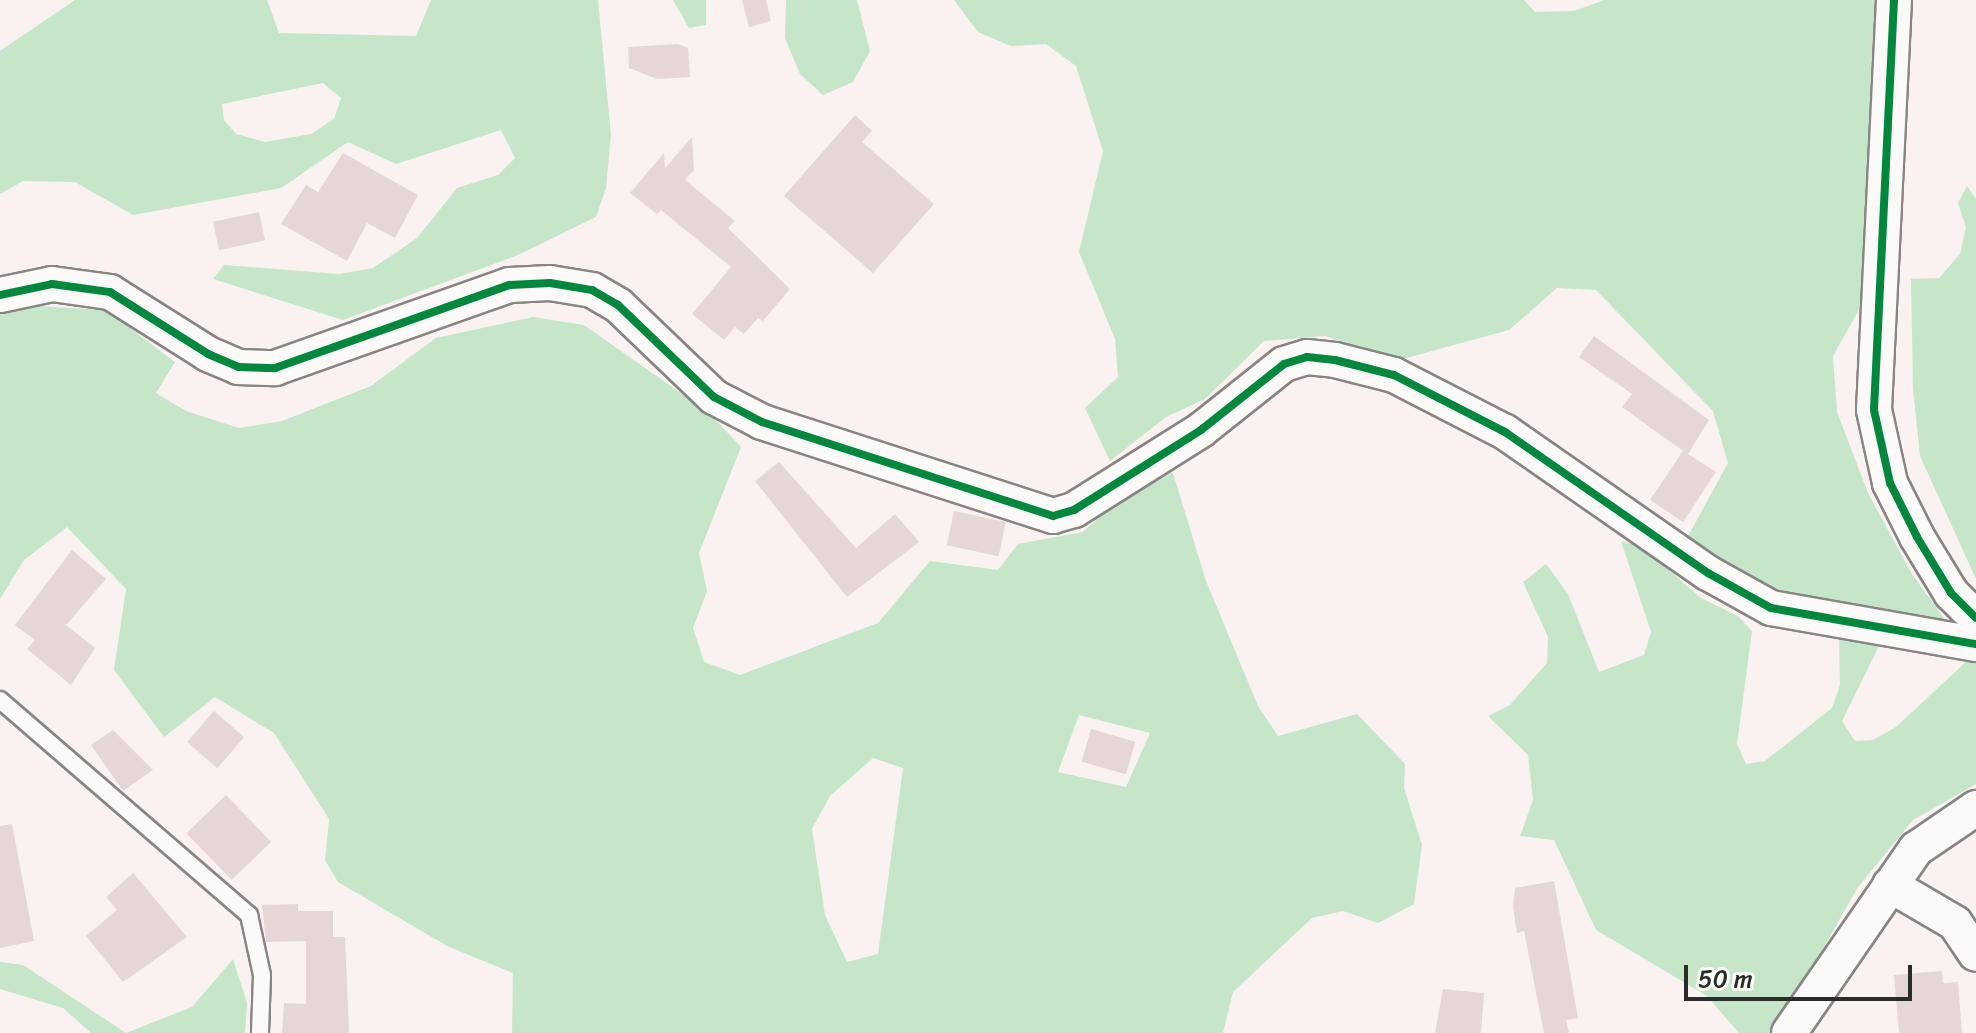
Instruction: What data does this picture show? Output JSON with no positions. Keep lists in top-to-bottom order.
{
  "scale_bar": "50 m"
}
